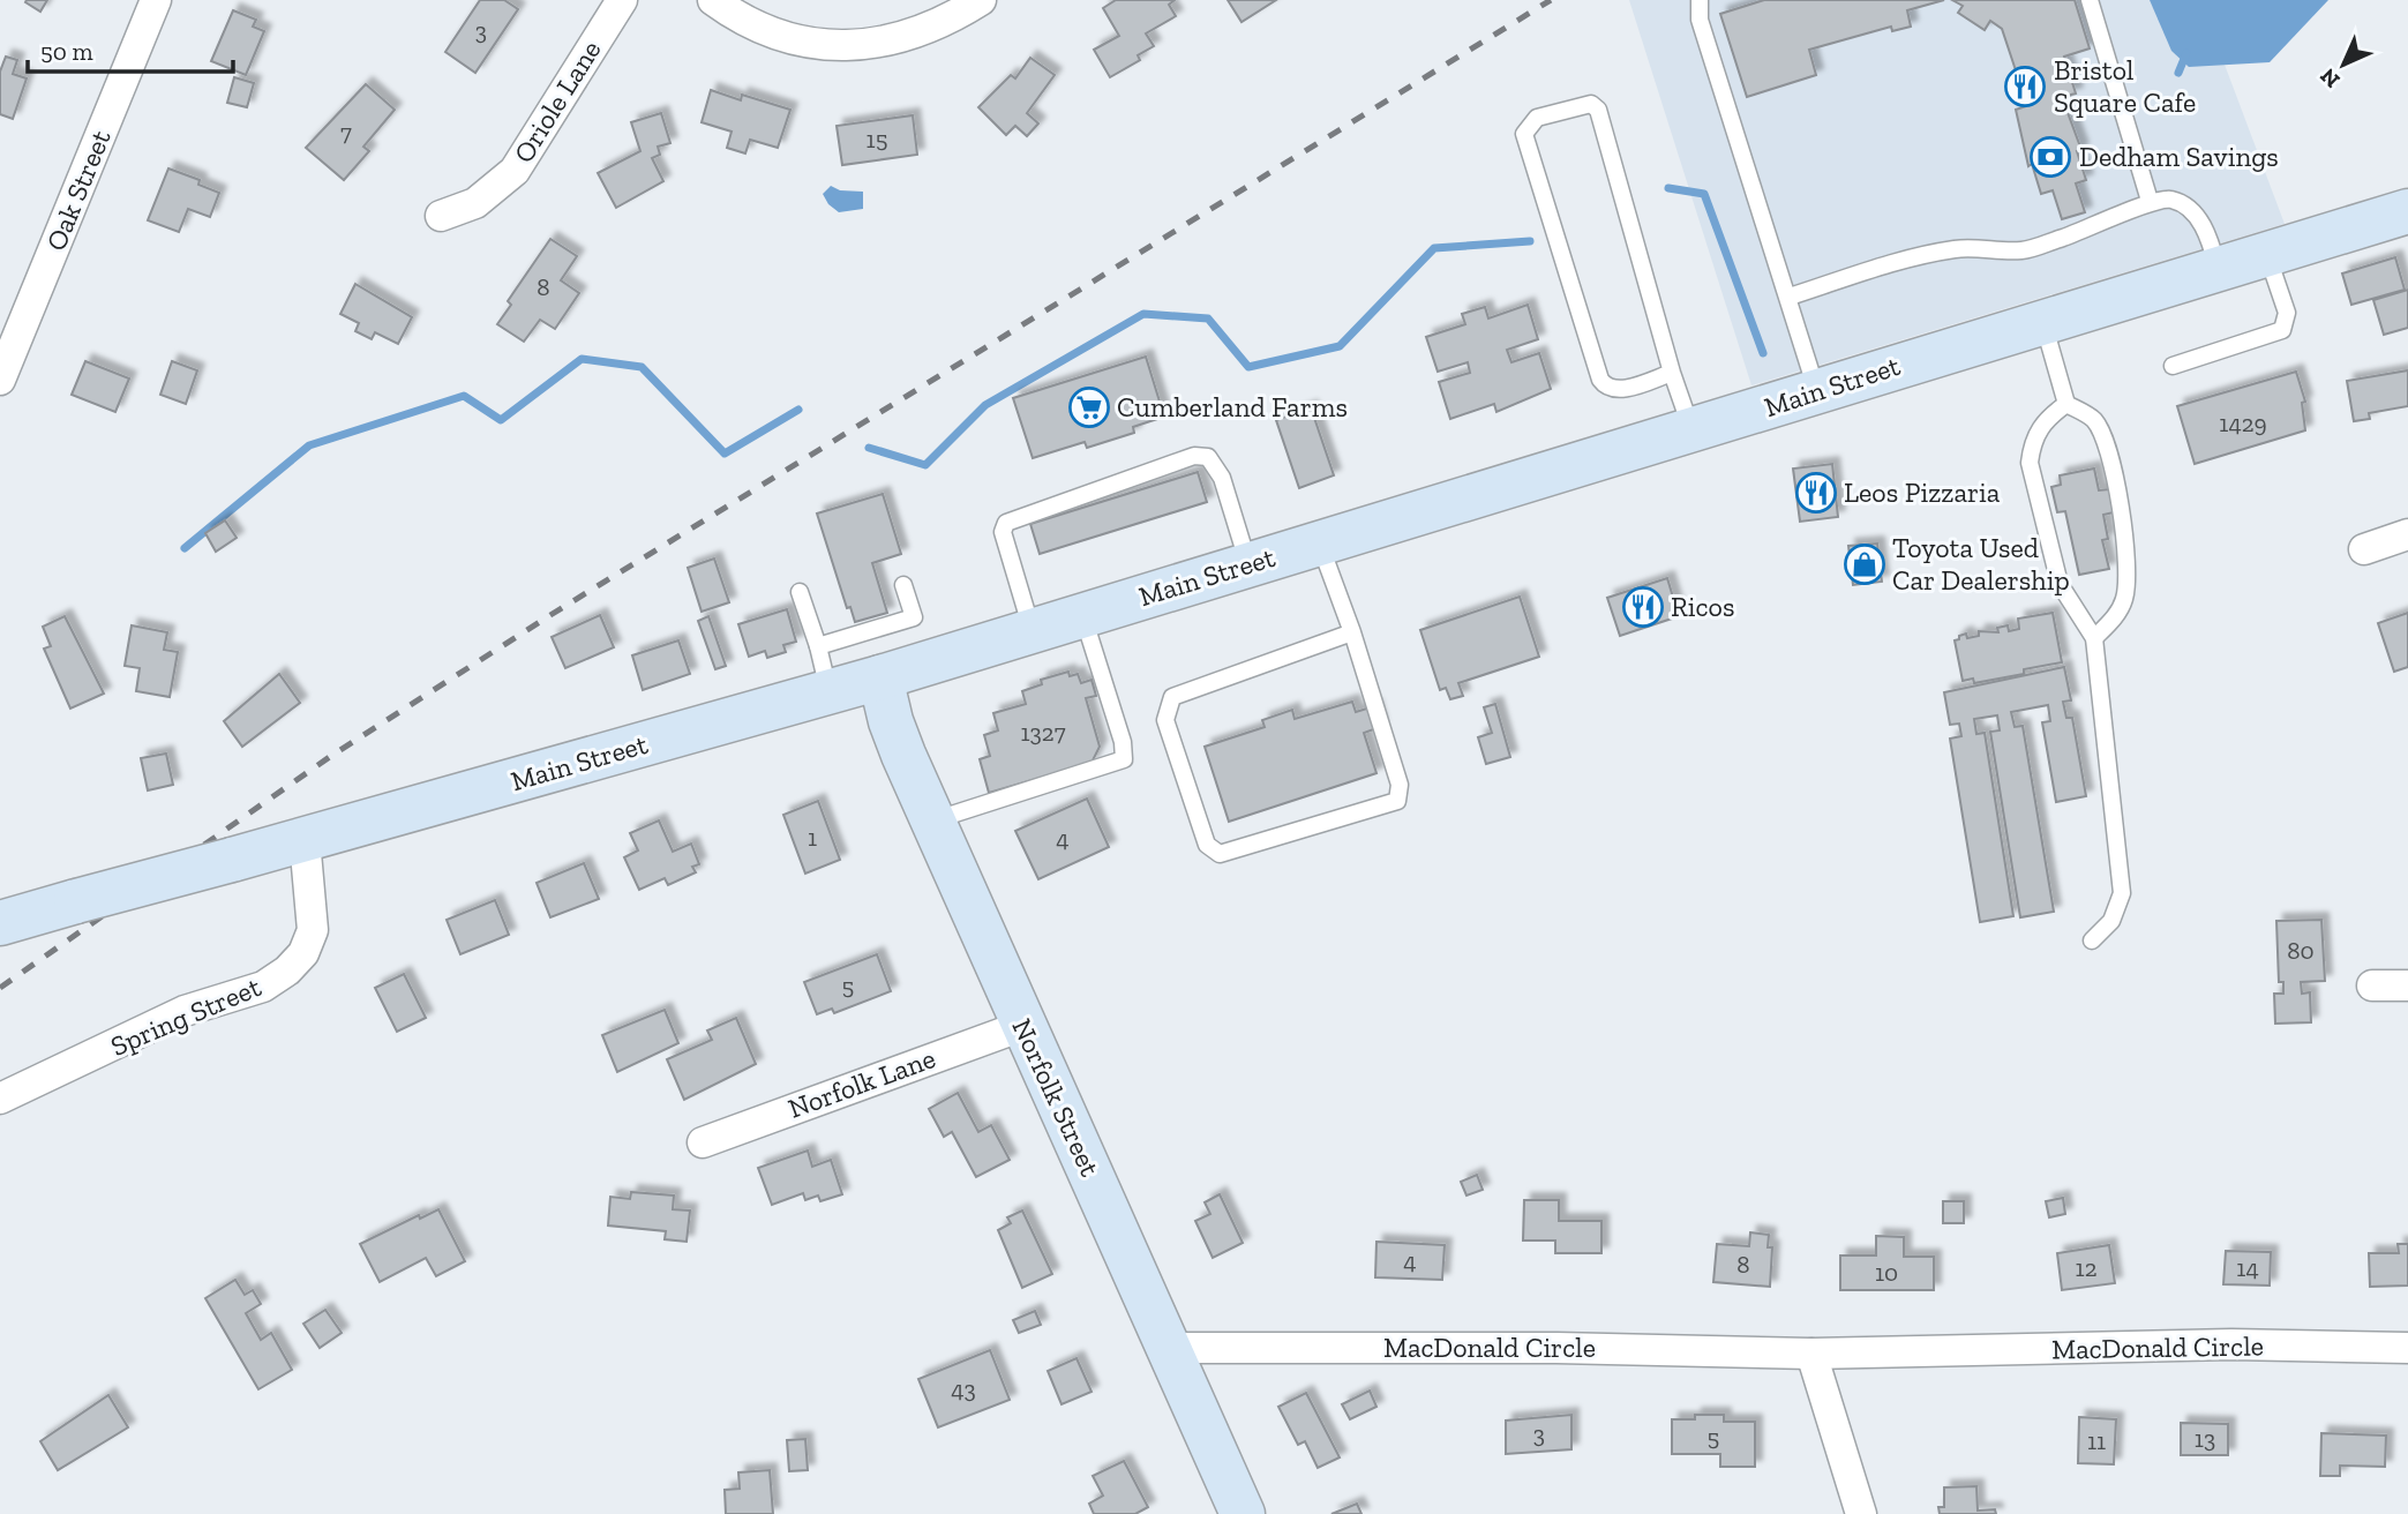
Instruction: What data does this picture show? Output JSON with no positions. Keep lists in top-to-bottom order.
{
  "streets": {
    "main road": ["Main Street", "Norfolk Street"],
    "street": [
      "Oriole Lane",
      "Oak Street",
      "Spring Street",
      "Norfolk Lane",
      "MacDonald Circle"
    ]
  },
  "crossings": [
    ["Main Street", "Spring Street"],
    ["Main Street", "Norfolk Street"],
    ["Norfolk Lane", "Norfolk Street"],
    ["Norfolk Street", "MacDonald Circle"]
  ],
  "places": {
    "restaurant": ["Bristol Square Cafe", "Leos Pizzaria", "Ricos"],
    "bank": ["Dedham Savings"],
    "supermarket": ["Cumberland Farms"],
    "shop": ["Toyota Used Car Dealership"]
  },
  "house_numbers": [
    "3",
    "7",
    "15",
    "8",
    "1429",
    "1327",
    "1",
    "4",
    "80",
    "5",
    "4",
    "8",
    "12",
    "14",
    "10",
    "43",
    "3",
    "5",
    "13",
    "11"
  ],
  "scale_bar": "50 m",
  "north": "bottom left"
}
